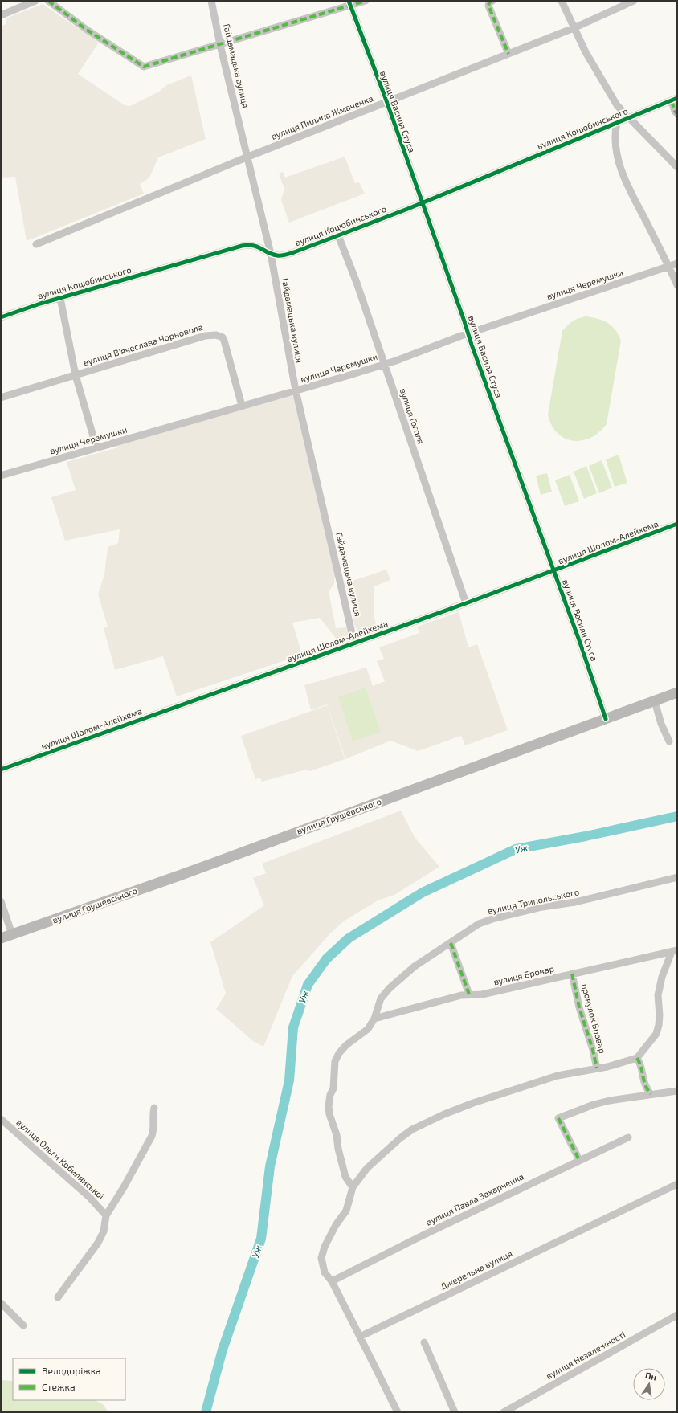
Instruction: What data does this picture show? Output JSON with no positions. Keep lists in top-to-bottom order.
{
  "streets": {
    "highway": ["вулиця Грушевського"],
    "street": [
      "Гайдамацька вулиця",
      "вулиця Василя Стуса",
      "вулиця Пилипа Жмаченка",
      "вулиця Коцюбинського",
      "вулиця Черемушки",
      "вулиця Вʼячеслава Чорновола",
      "вулиця Гоголя",
      "вулиця Шолом-Алейхема",
      "вулиця Трипольського",
      "вулиця Бровар",
      "провулок Бровар",
      "вулиця Ольги Кобилянської",
      "вулиця Павла Захарченка",
      "Джерельна вулиця",
      "вулиця Незалежності"
    ]
  },
  "crossings": [
    ["Гайдамацька вулиця", "вулиця Пилипа Жмаченка"],
    ["Гайдамацька вулиця", "вулиця Коцюбинського"],
    ["Гайдамацька вулиця", "вулиця Черемушки"],
    ["Гайдамацька вулиця", "вулиця Шолом-Алейхема"],
    ["вулиця Василя Стуса", "вулиця Пилипа Жмаченка"],
    ["вулиця Василя Стуса", "вулиця Коцюбинського"],
    ["вулиця Василя Стуса", "вулиця Черемушки"],
    ["вулиця Василя Стуса", "вулиця Шолом-Алейхема"],
    ["вулиця Василя Стуса", "вулиця Грушевського"],
    ["вулиця Коцюбинського", "вулиця Гоголя"],
    ["вулиця Черемушки", "вулиця Вʼячеслава Чорновола"],
    ["вулиця Черемушки", "вулиця Гоголя"],
    ["вулиця Гоголя", "вулиця Шолом-Алейхема"],
    ["вулиця Трипольського", "вулиця Бровар"],
    ["вулиця Бровар", "провулок Бровар"]
  ],
  "water": ["Уж"],
  "legend": ["Велодоріжка", "Стежка"],
  "north": "top"
}
